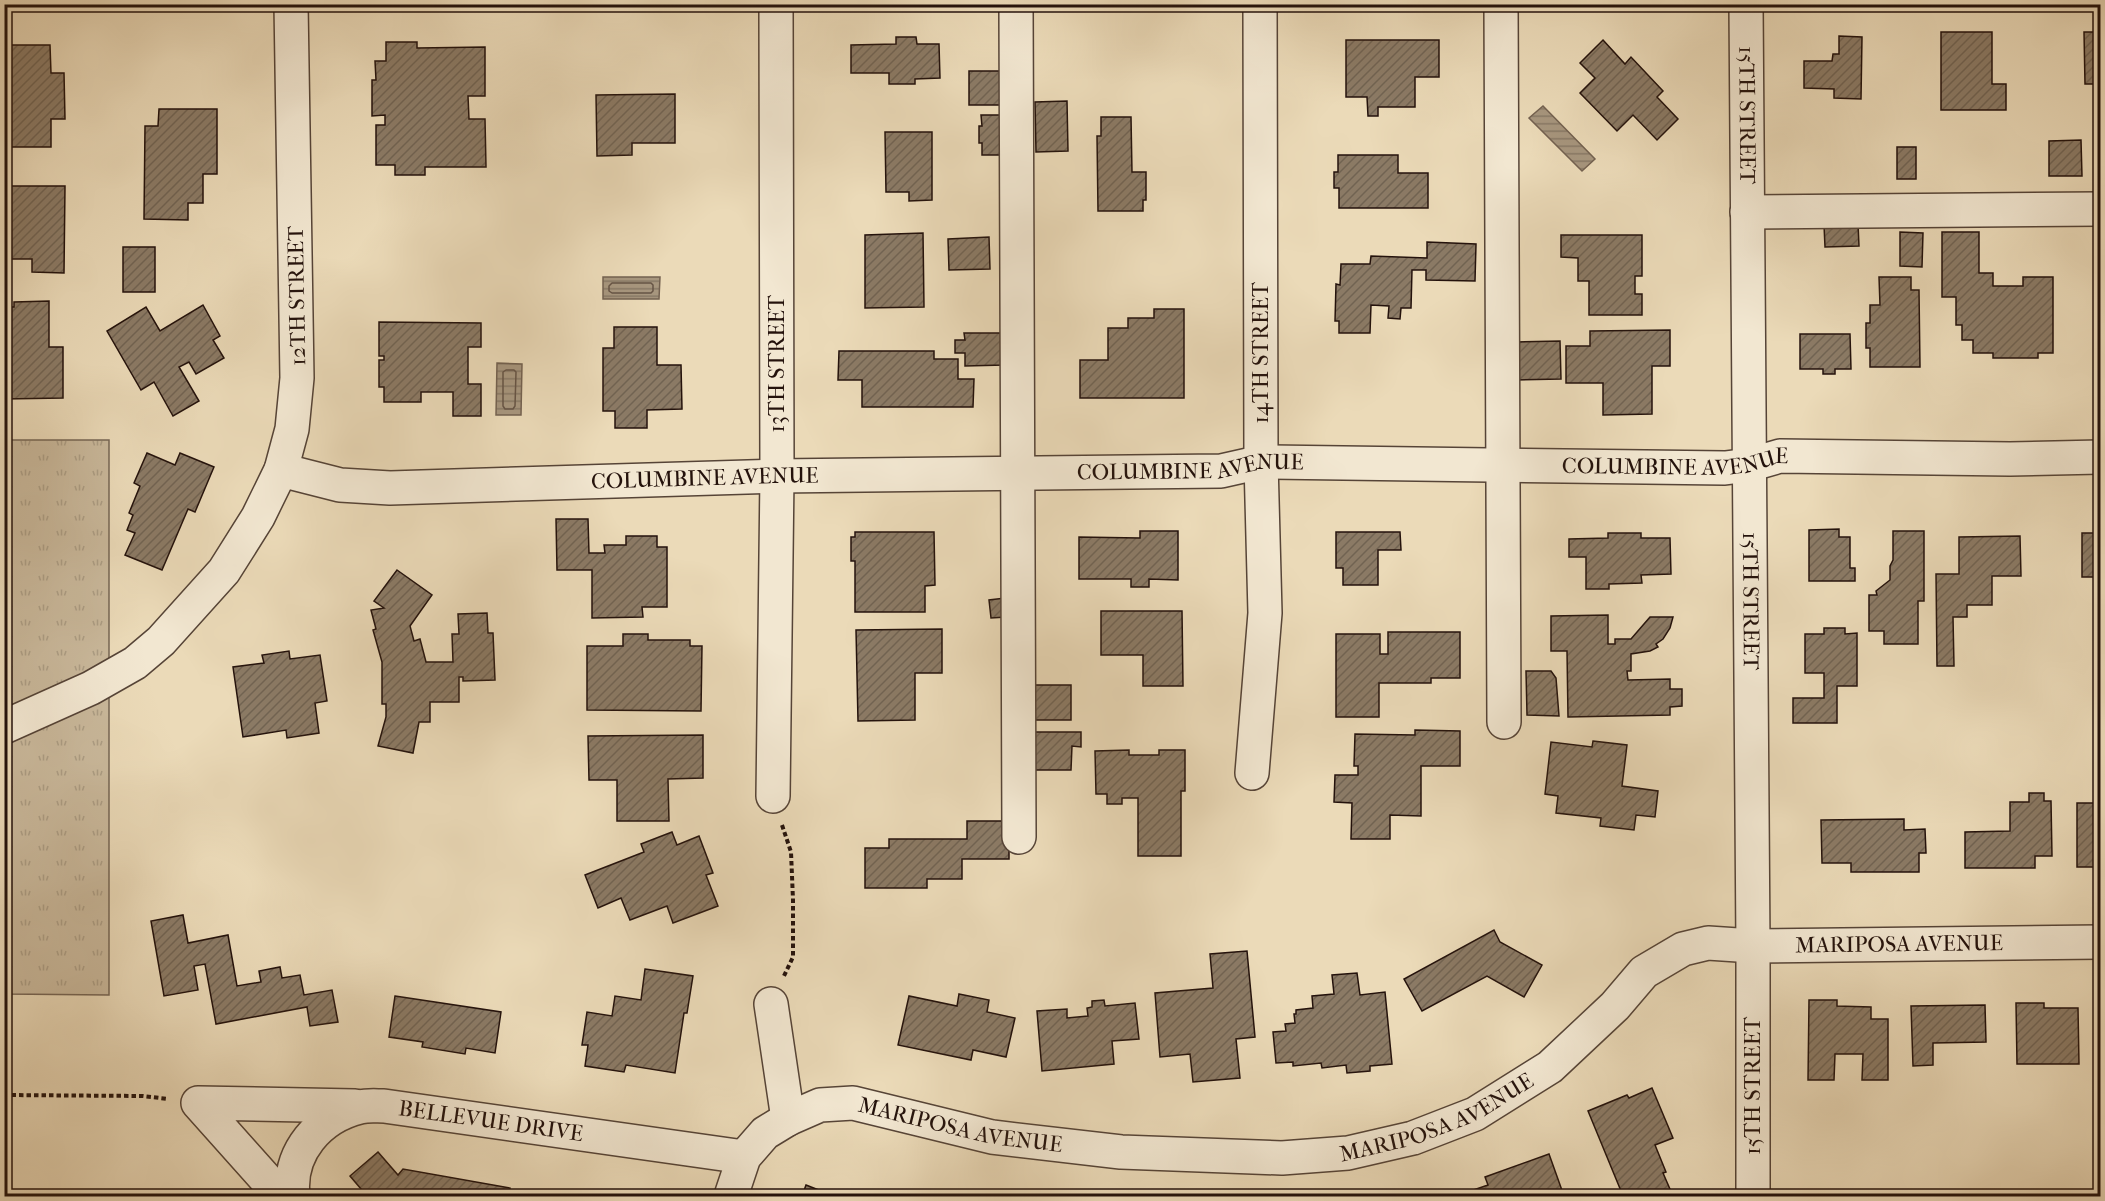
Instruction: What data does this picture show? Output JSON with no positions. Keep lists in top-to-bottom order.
{
  "streets": {
    "street": [
      "15TH STREET",
      "12TH STREET",
      "14TH STREET",
      "13TH STREET",
      "COLUMBINE AVENUE",
      "MARIPOSA AVENUE",
      "BELLEVUE DRIVE"
    ]
  },
  "crossings": [
    ["15TH STREET", "COLUMBINE AVENUE"],
    ["15TH STREET", "MARIPOSA AVENUE"],
    ["12TH STREET", "COLUMBINE AVENUE"],
    ["14TH STREET", "COLUMBINE AVENUE"],
    ["13TH STREET", "COLUMBINE AVENUE"],
    ["MARIPOSA AVENUE", "BELLEVUE DRIVE"]
  ]
}
